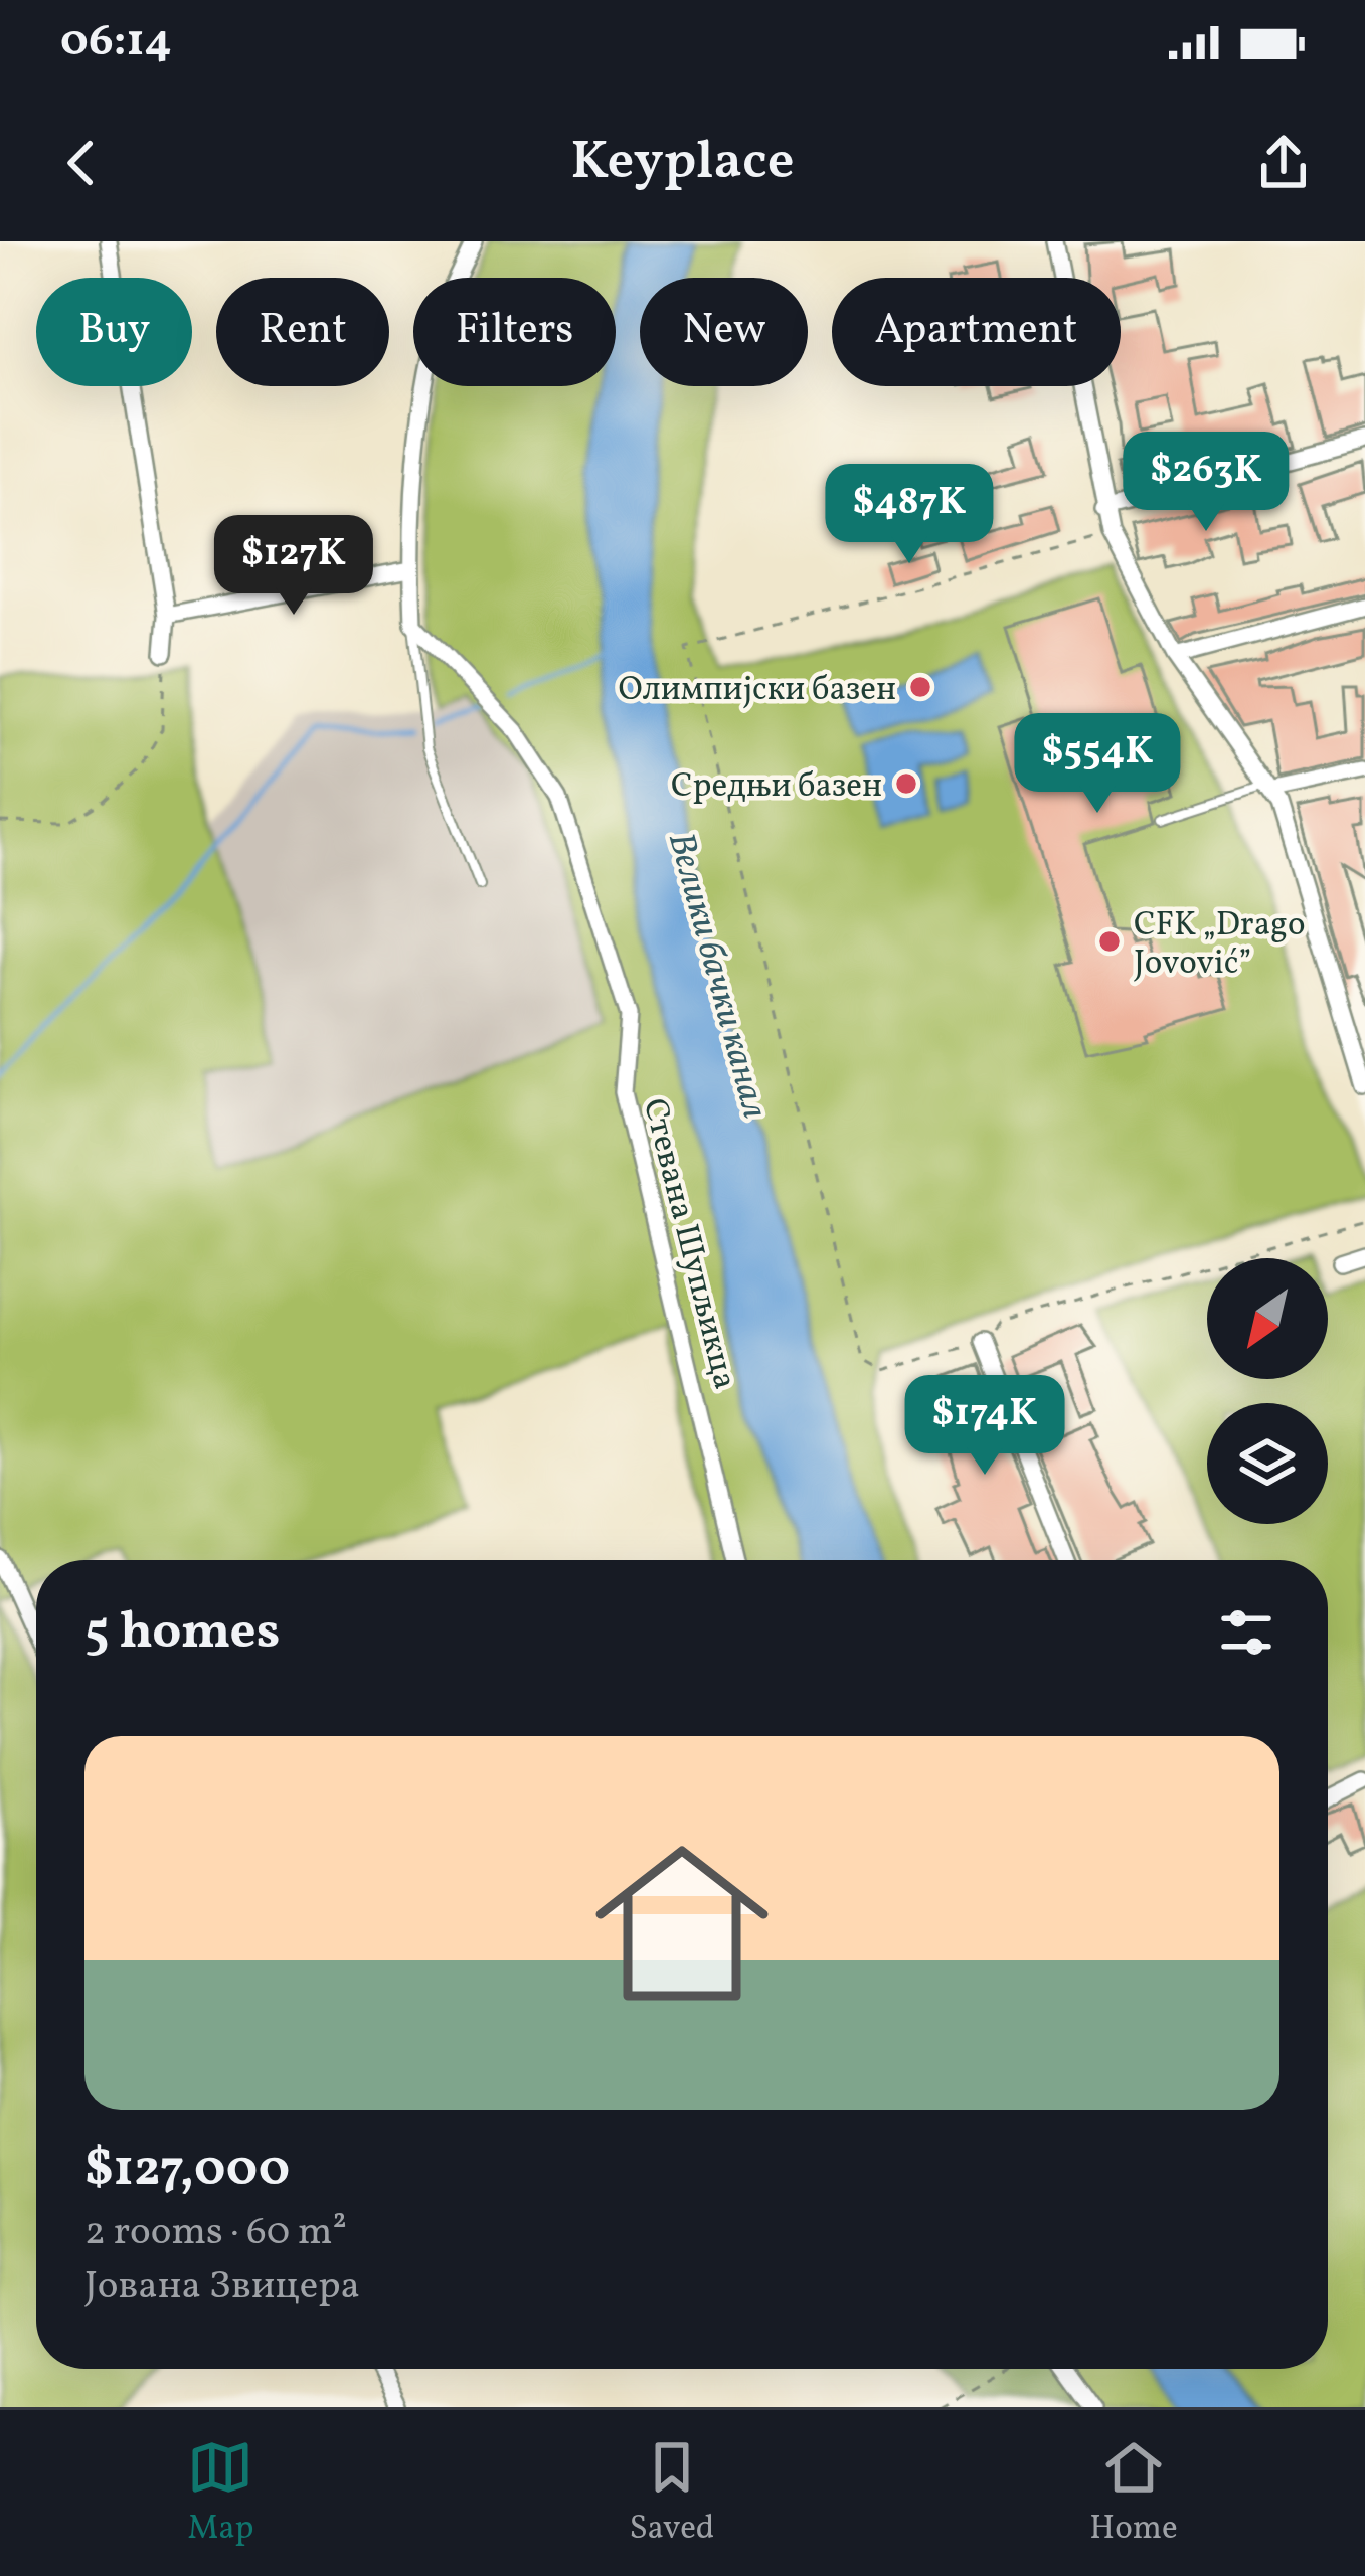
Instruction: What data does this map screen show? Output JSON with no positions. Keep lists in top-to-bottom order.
{
  "streets": {
    "street": ["Стевана Шупљикца"]
  },
  "water": ["Велики бачки канал"],
  "places": ["Олимпијски базен", "Средњи базен", "CFK „Drago Jovović”"],
  "north": "bottom left",
  "page": {
    "status": "06:14",
    "header": "Keyplace",
    "chip": [
      "Buy",
      "Rent",
      "Filters",
      "New",
      "Apartment"
    ],
    "price": [
      "$263K",
      "$487K",
      "$127K",
      "$554K",
      "$174K"
    ],
    "heading": "5 homes",
    "list": [
      {
        "name": "$127,000",
        "note": "2 rooms · 60 m² · Јована Звицера"
      }
    ],
    "tabs": ["Map", "Saved", "Home"]
  }
}
